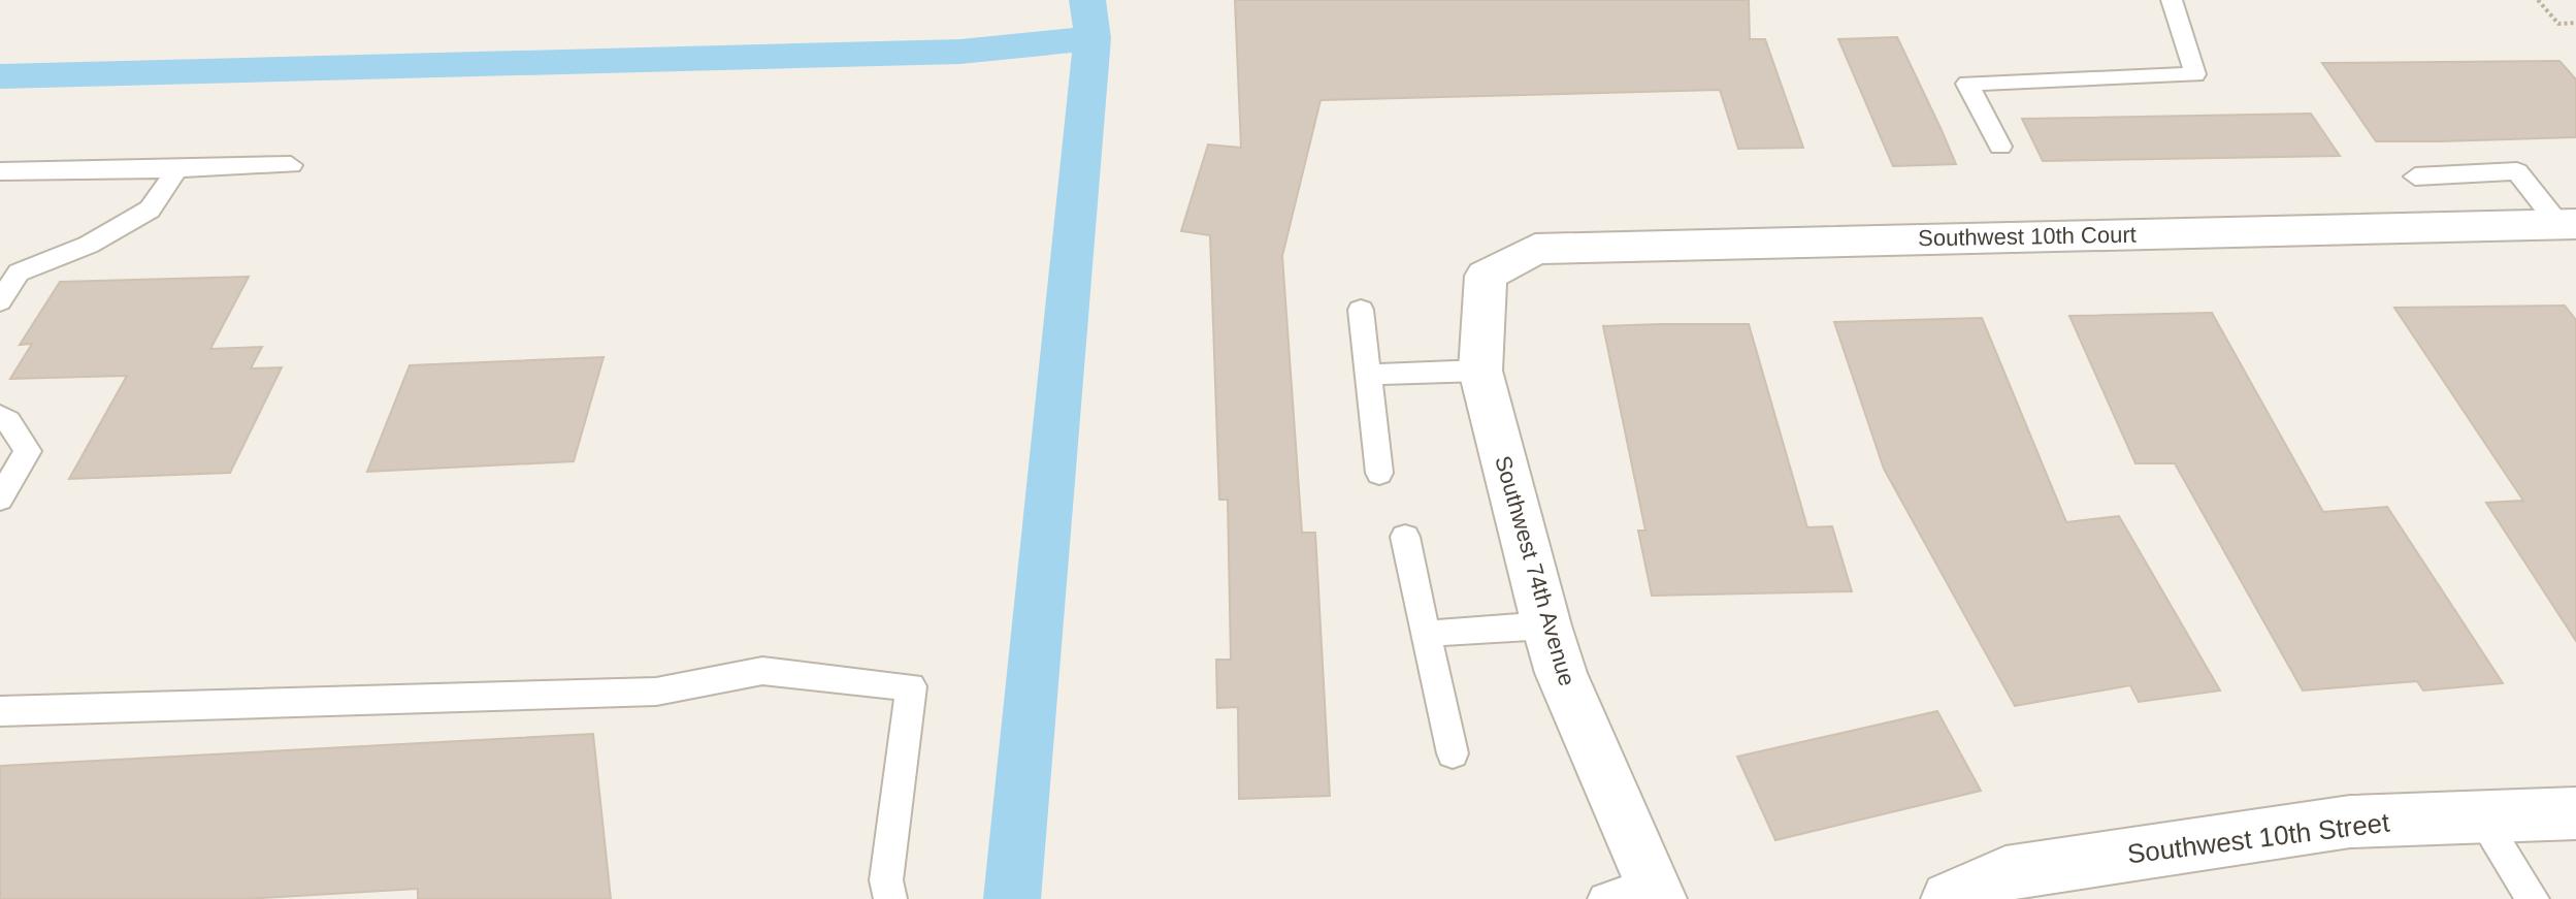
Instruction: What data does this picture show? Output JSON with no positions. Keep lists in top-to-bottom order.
{
  "streets": {
    "street": ["Southwest 10th Court", "Southwest 74th Avenue", "Southwest 10th Street"]
  },
  "crossings": [
    ["Southwest 10th Court", "Southwest 74th Avenue"]
  ]
}
